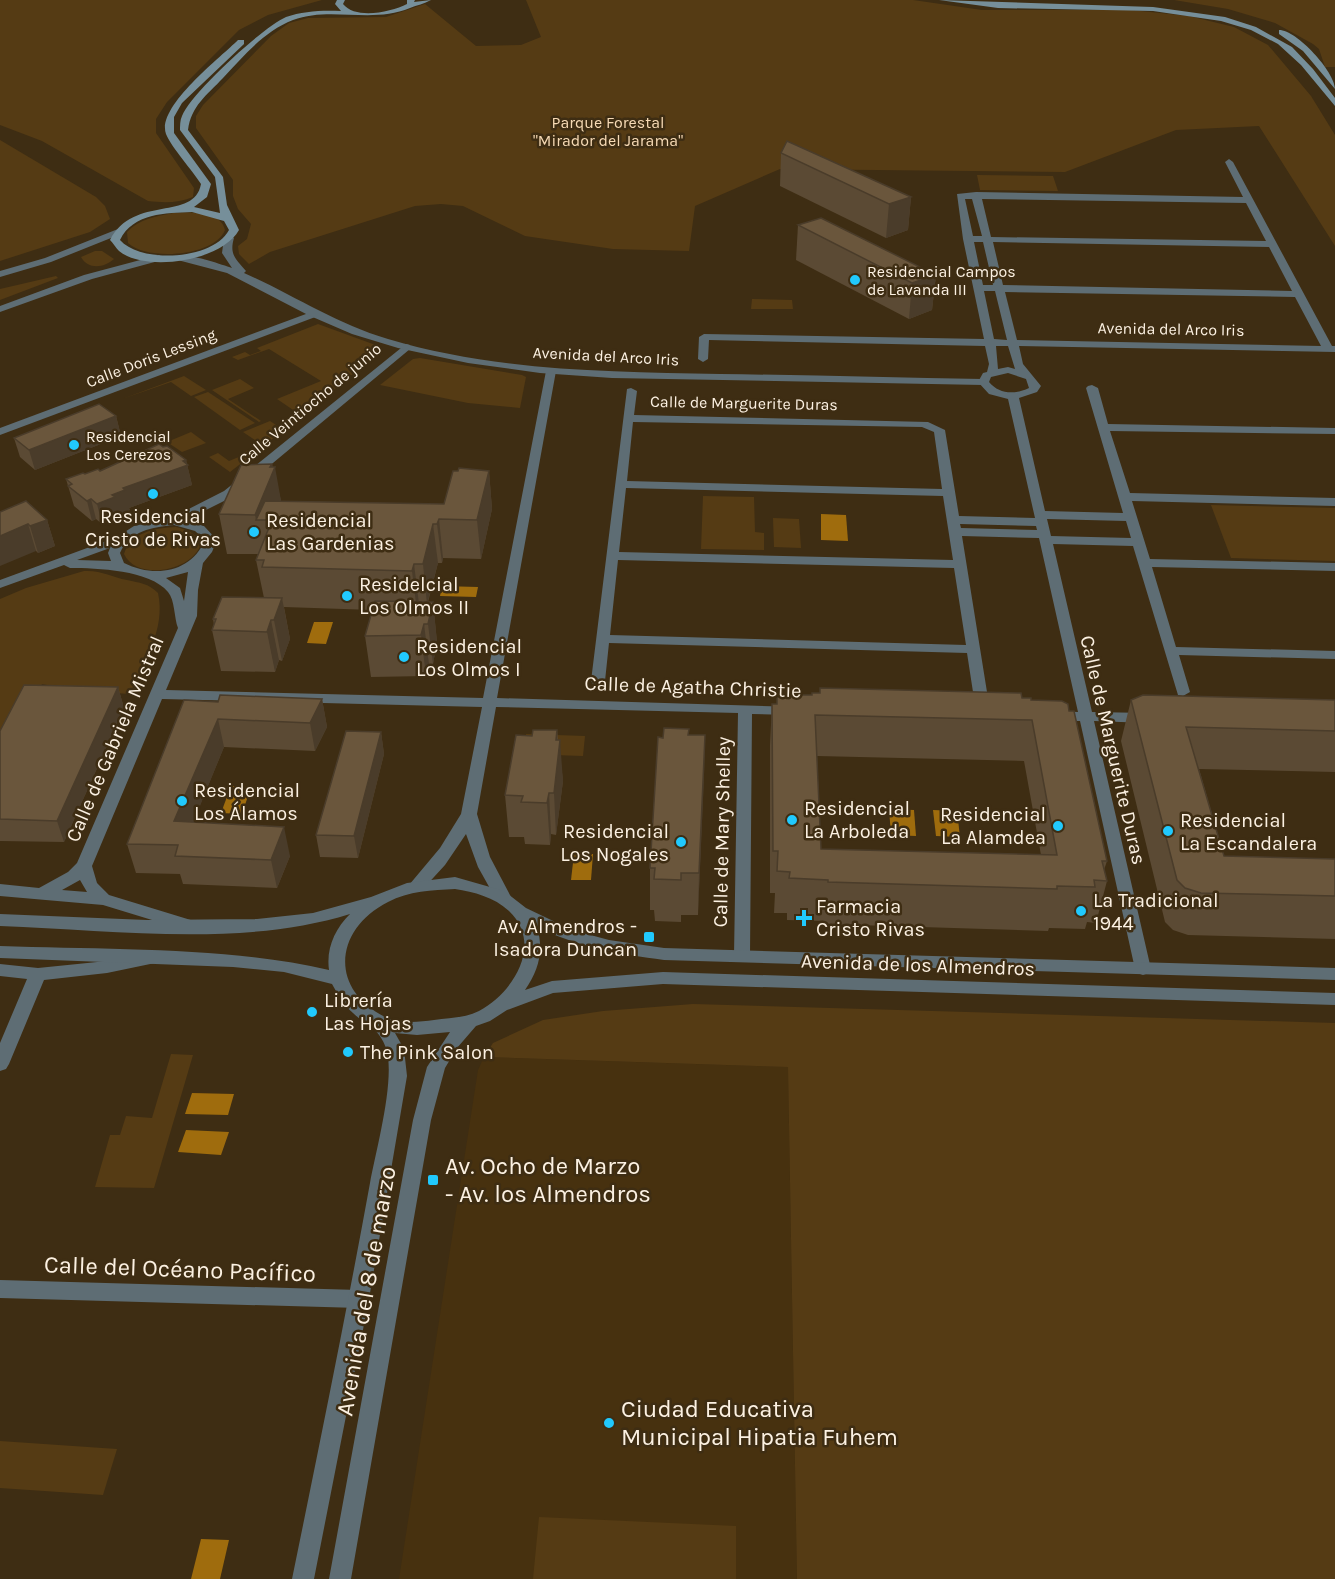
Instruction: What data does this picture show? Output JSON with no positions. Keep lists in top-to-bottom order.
{
  "streets": {
    "street": [
      "Avenida del Arco Iris",
      "Calle Doris Lessing",
      "Calle de Marguerite Duras",
      "Calle Veintiocho de junio",
      "Calle de Agatha Christie",
      "Calle de Gabriela Mistral",
      "Calle de Mary Shelley",
      "Avenida de los Almendros",
      "Calle del Océano Pacífico",
      "Avenida del 8 de marzo"
    ]
  },
  "crossings": [
    ["Avenida del Arco Iris", "Calle Doris Lessing"],
    ["Avenida del Arco Iris", "Calle Veintiocho de junio"],
    ["Calle de Marguerite Duras", "Avenida de los Almendros"],
    ["Calle de Agatha Christie", "Calle de Gabriela Mistral"],
    ["Calle de Agatha Christie", "Calle de Mary Shelley"],
    ["Calle de Mary Shelley", "Avenida de los Almendros"],
    ["Avenida de los Almendros", "Avenida del 8 de marzo"],
    ["Calle del Océano Pacífico", "Avenida del 8 de marzo"]
  ],
  "parks": ["Parque Forestal \"Mirador del Jarama\""],
  "places": {
    "other": [
      "Residencial Campos de Lavanda III",
      "Residencial Los Cerezos",
      "Residencial Cristo de Rivas",
      "Residencial Las Gardenias",
      "Residelcial Los Olmos II",
      "Residencial Los Olmos I",
      "Residencial Los Álamos",
      "Residencial La Arboleda",
      "Residencial La Alamdea",
      "Residencial La Escandalera",
      "Residencial Los Nogales",
      "La Tradicional 1944",
      "Librería Las Hojas",
      "The Pink Salon",
      "Ciudad Educativa Municipal Hipatia Fuhem"
    ],
    "health": ["Farmacia Cristo Rivas"],
    "transit": ["Av. Almendros - Isadora Duncan", "Av. Ocho de Marzo - Av. los Almendros"]
  }
}
